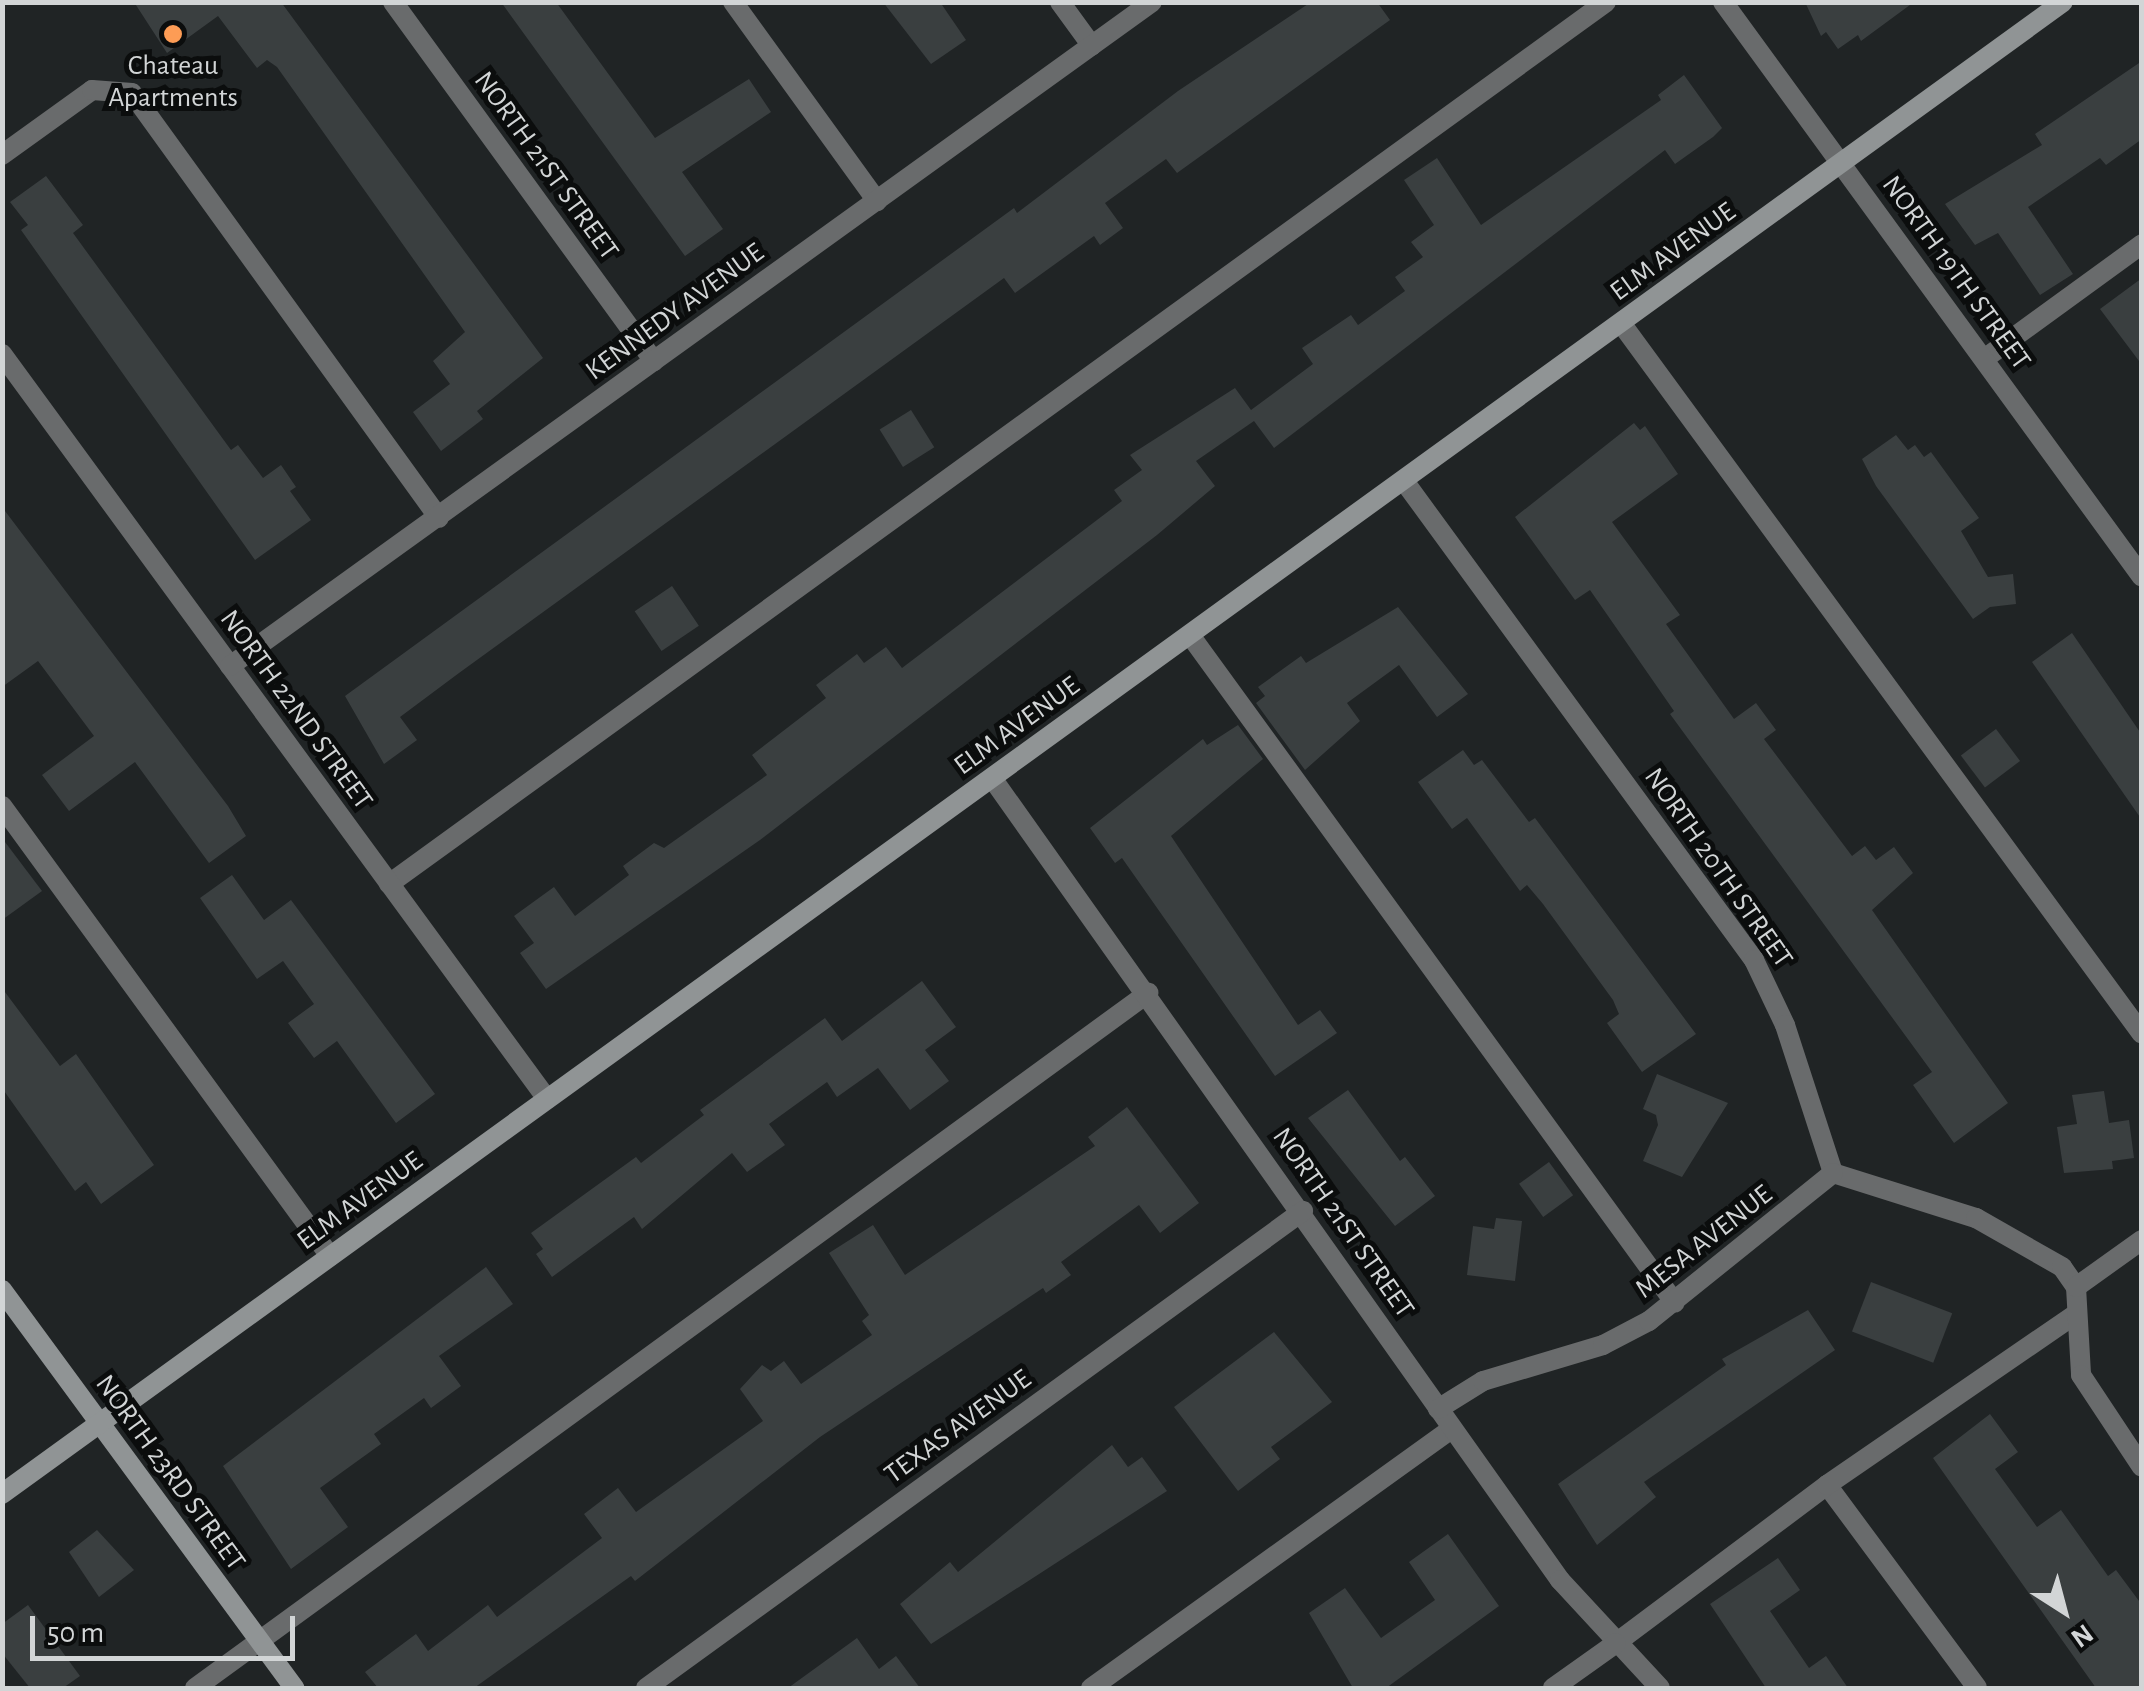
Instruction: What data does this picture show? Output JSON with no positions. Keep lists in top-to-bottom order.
{
  "streets": {
    "street": [
      "NORTH 21ST STREET",
      "ELM AVENUE",
      "NORTH 19TH STREET",
      "KENNEDY AVENUE",
      "NORTH 22ND STREET",
      "NORTH 20TH STREET",
      "MESA AVENUE",
      "TEXAS AVENUE",
      "NORTH 23RD STREET"
    ]
  },
  "crossings": [
    ["NORTH 21ST STREET", "ELM AVENUE"],
    ["NORTH 21ST STREET", "KENNEDY AVENUE"],
    ["NORTH 21ST STREET", "MESA AVENUE"],
    ["NORTH 21ST STREET", "TEXAS AVENUE"],
    ["ELM AVENUE", "NORTH 19TH STREET"],
    ["ELM AVENUE", "NORTH 22ND STREET"],
    ["ELM AVENUE", "NORTH 20TH STREET"],
    ["ELM AVENUE", "NORTH 23RD STREET"],
    ["KENNEDY AVENUE", "NORTH 22ND STREET"],
    ["NORTH 20TH STREET", "MESA AVENUE"]
  ],
  "places": ["Chateau Apartments"],
  "scale_bar": "50 m",
  "north": "bottom right"
}
